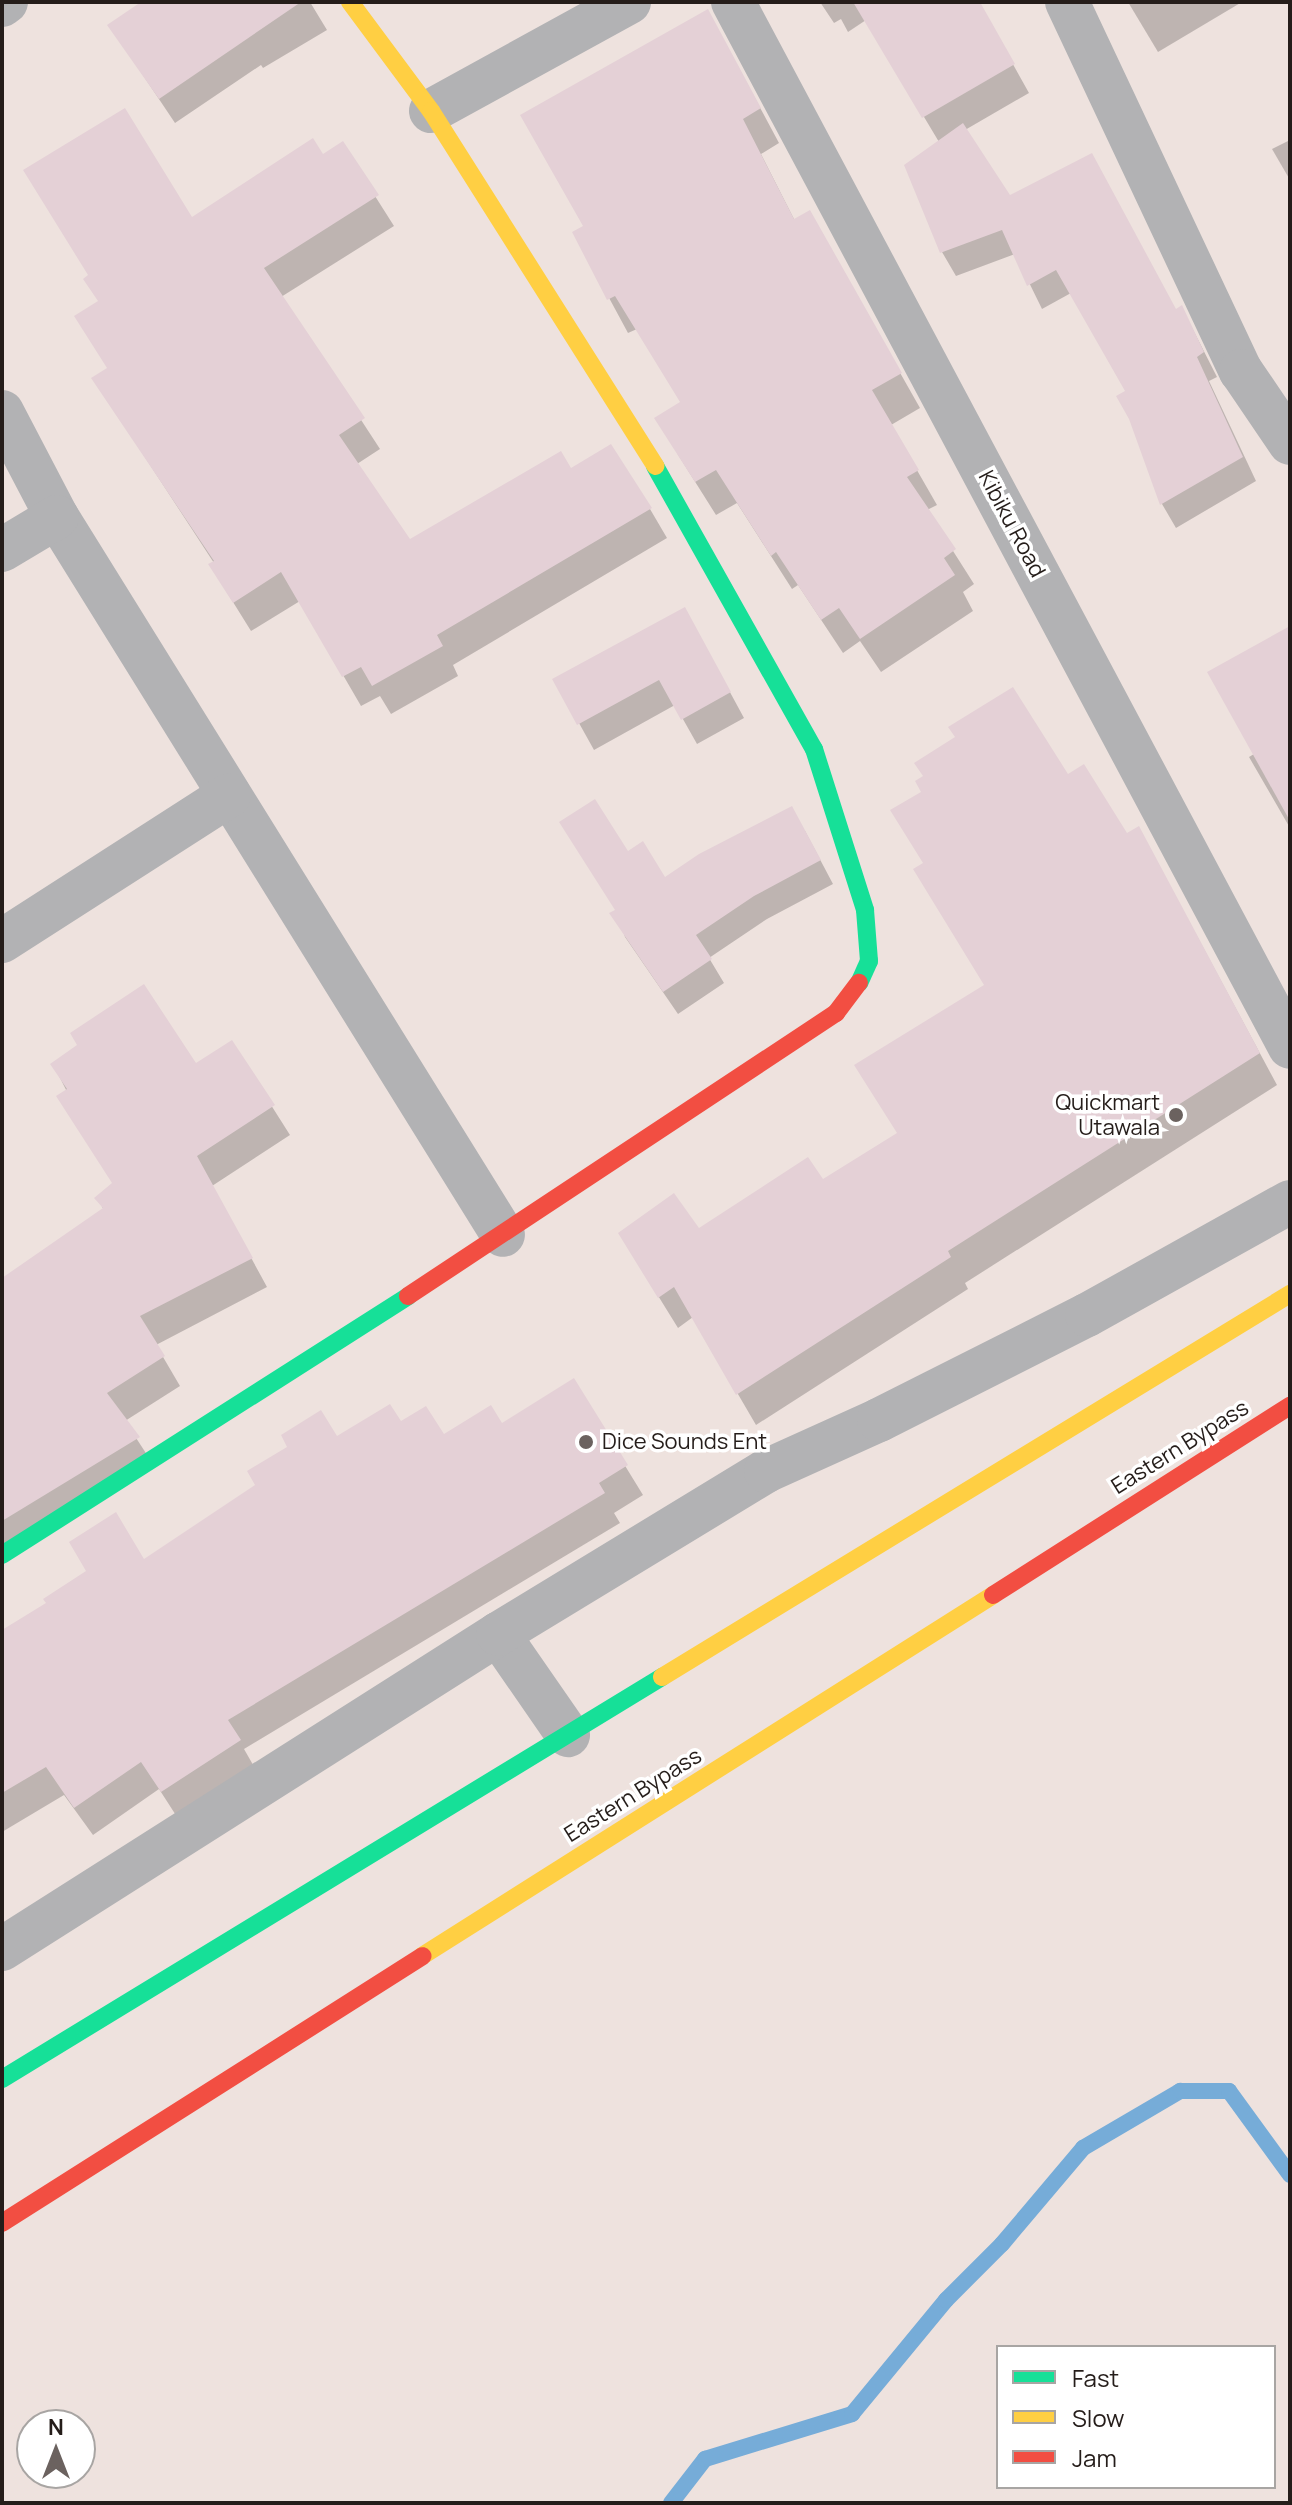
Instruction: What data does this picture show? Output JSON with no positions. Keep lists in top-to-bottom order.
{
  "streets": {
    "main road": ["Eastern Bypass"],
    "street": ["Kibiku Road"]
  },
  "places": ["Quickmart Utawala", "Dice Sounds Ent"],
  "legend": ["Fast", "Slow", "Jam"],
  "north": "top"
}
